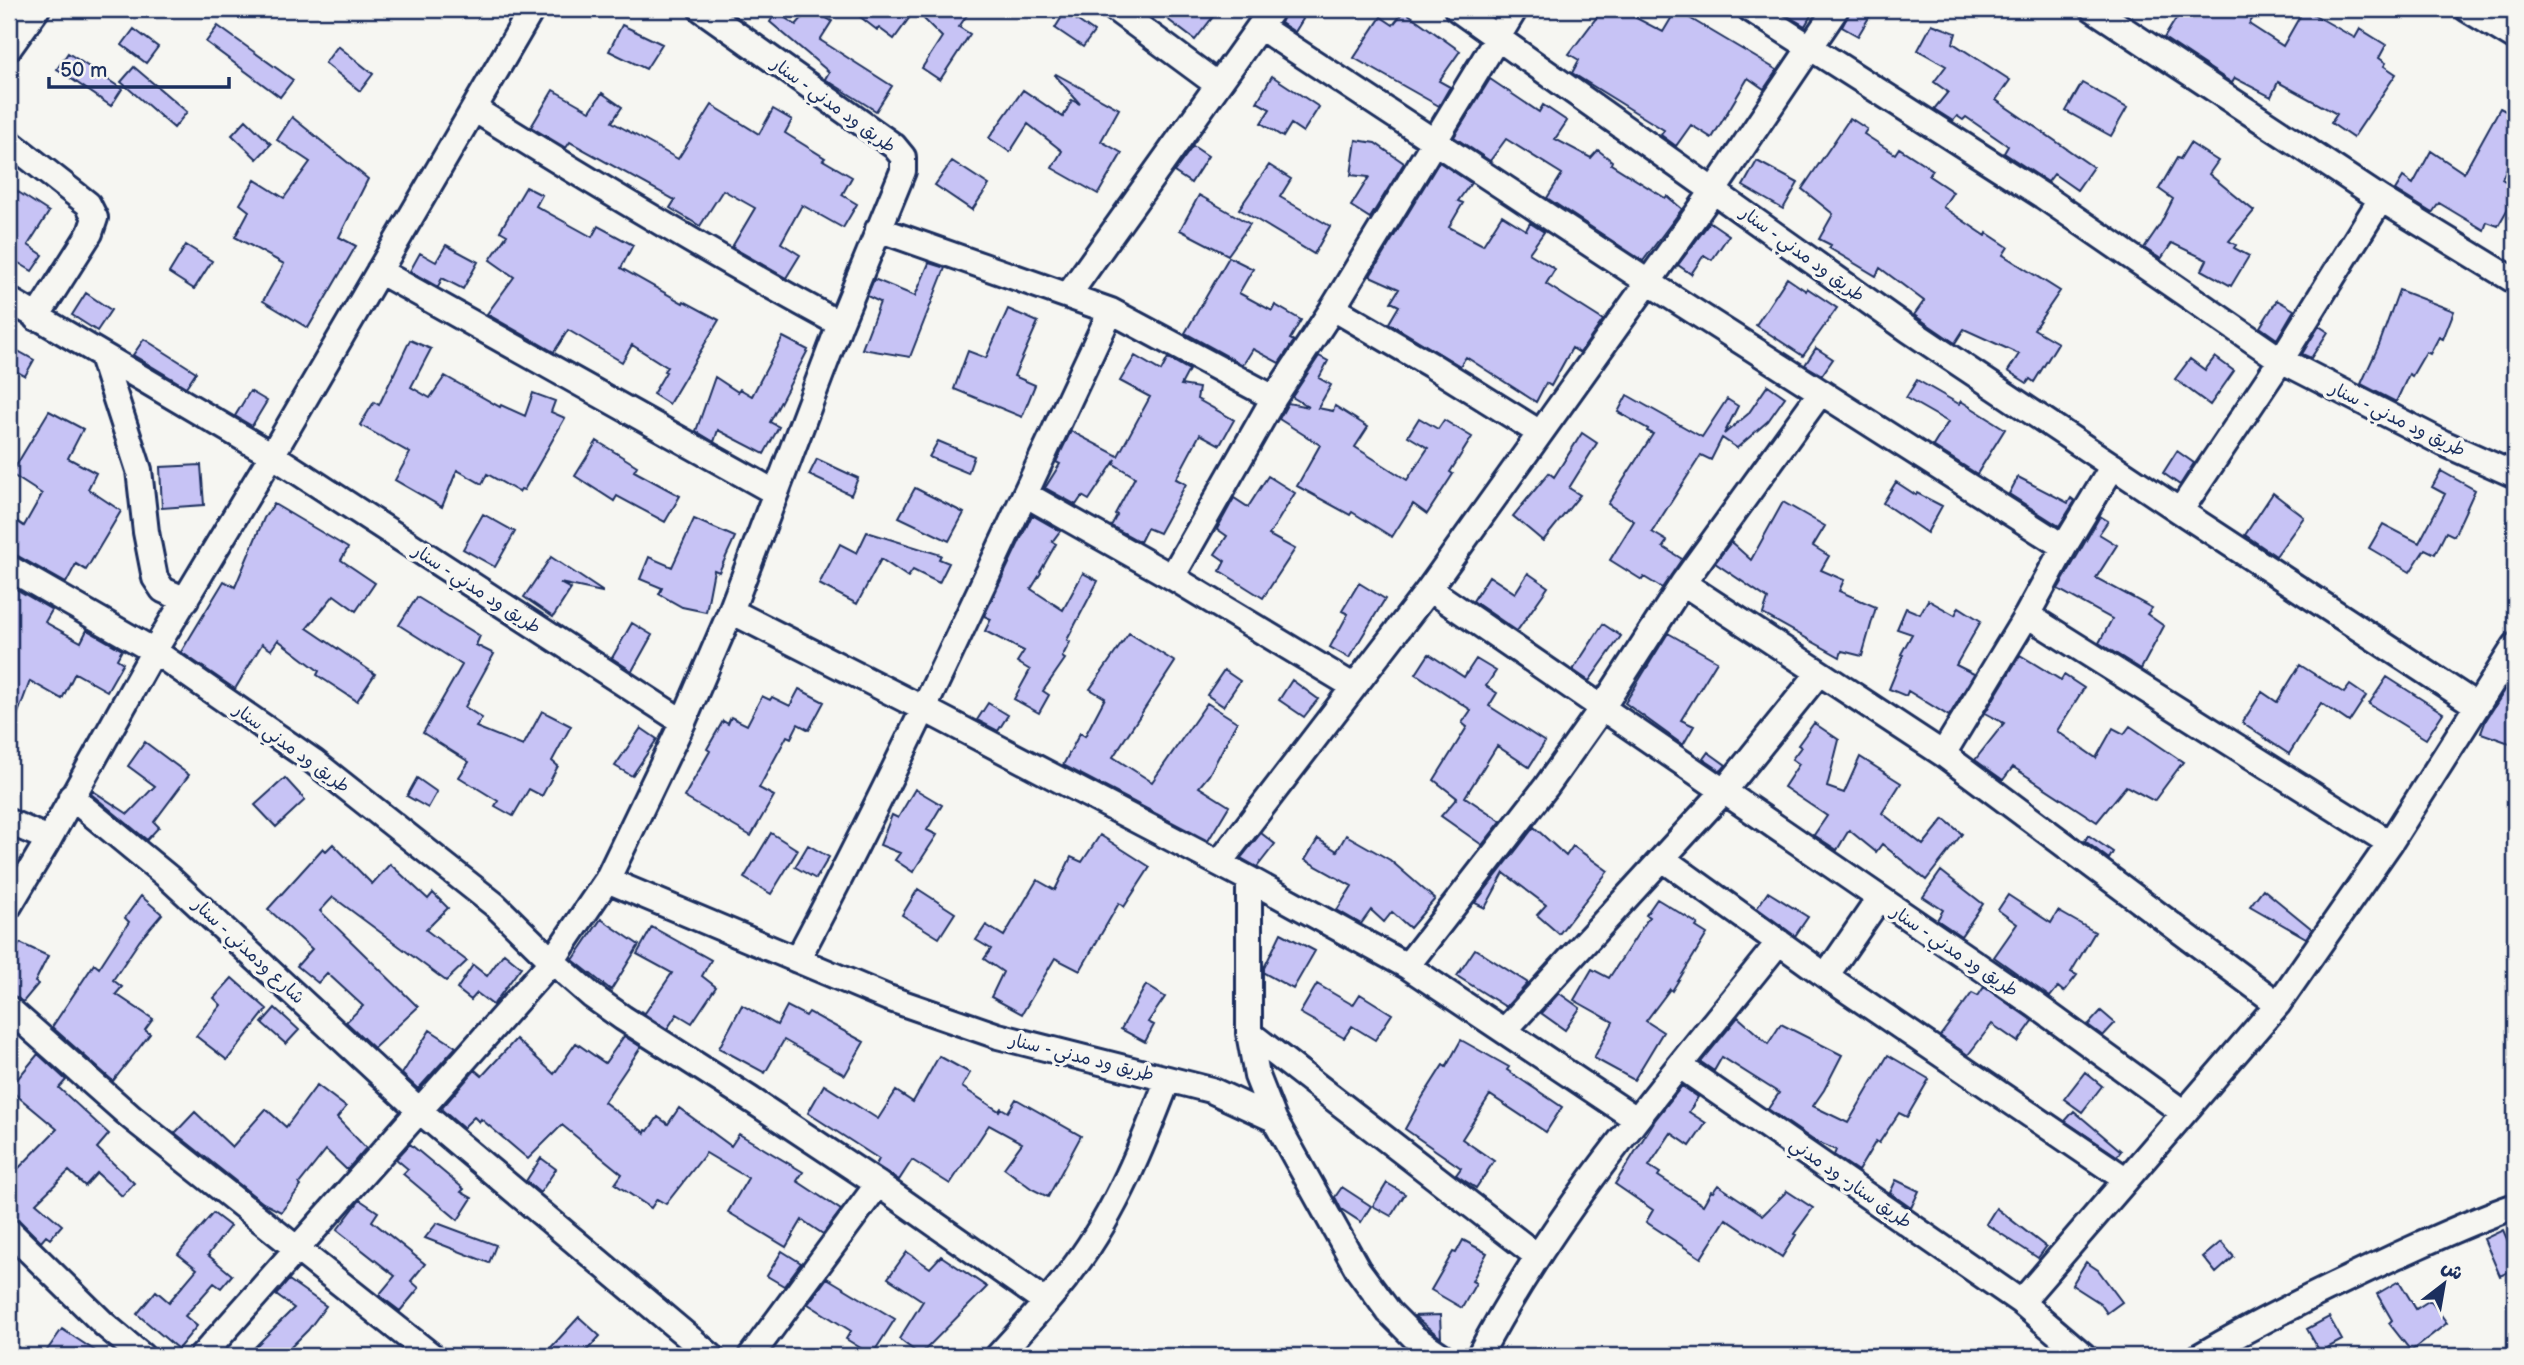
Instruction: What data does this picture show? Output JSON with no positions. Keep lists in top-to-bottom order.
{
  "streets": {
    "street": [
      "طريق ود مدني - سنار",
      "طريق ود مدني سنار",
      "شارع ودمدني - سنار",
      "طريق سنار- ود مدني"
    ]
  },
  "crossings": [
    ["طريق ود مدني - سنار", "طريق ود مدني سنار"]
  ],
  "scale_bar": "50 m",
  "north": "top right"
}
